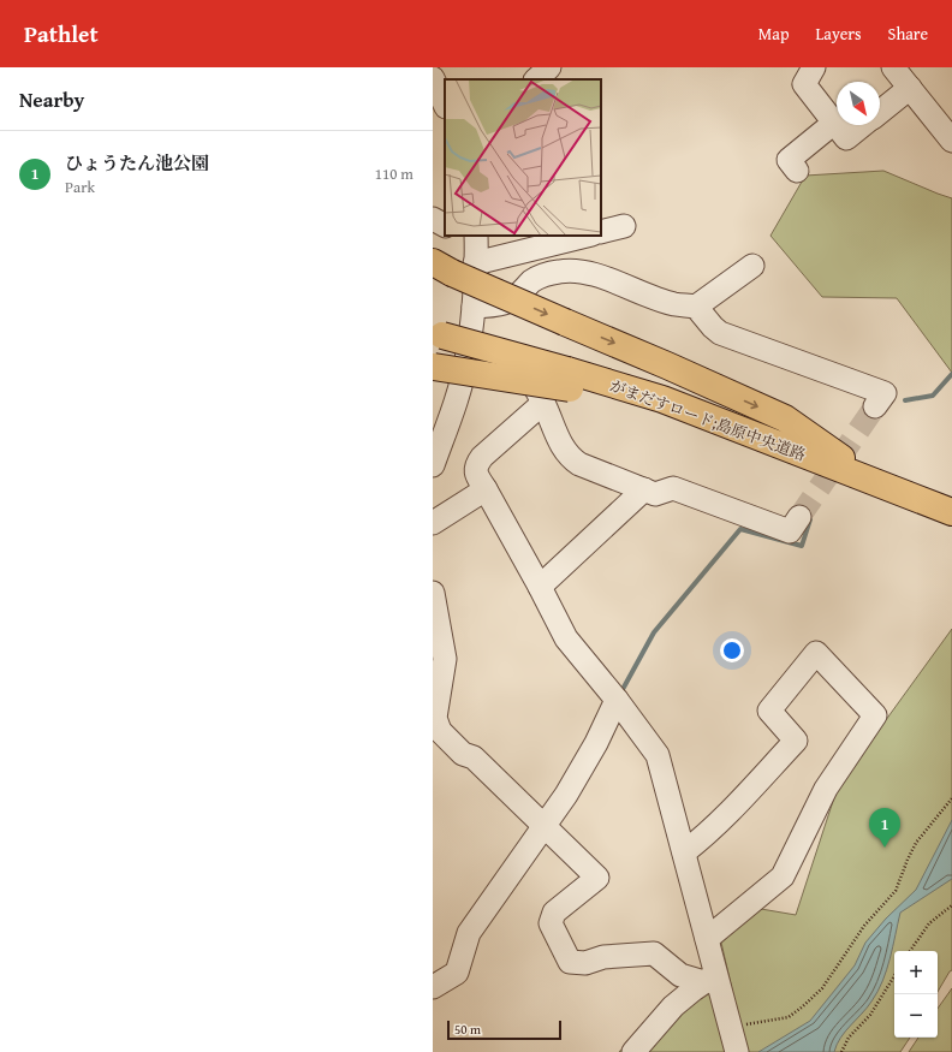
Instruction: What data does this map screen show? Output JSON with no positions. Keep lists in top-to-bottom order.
{
  "streets": {
    "highway": ["がまだすロード;島原中央道路"]
  },
  "scale_bar": "50 m",
  "north": "bottom right",
  "page": {
    "header": "Pathlet",
    "nav": ["Map", "Layers", "Share"],
    "heading": "Nearby",
    "list": [
      {
        "mark": "1",
        "name": "ひょうたん池公園",
        "note": "Park",
        "value": "110 m"
      }
    ],
    "pins": "1",
    "map_buttons": ["+", "−"],
    "scale": "50 m"
  }
}
